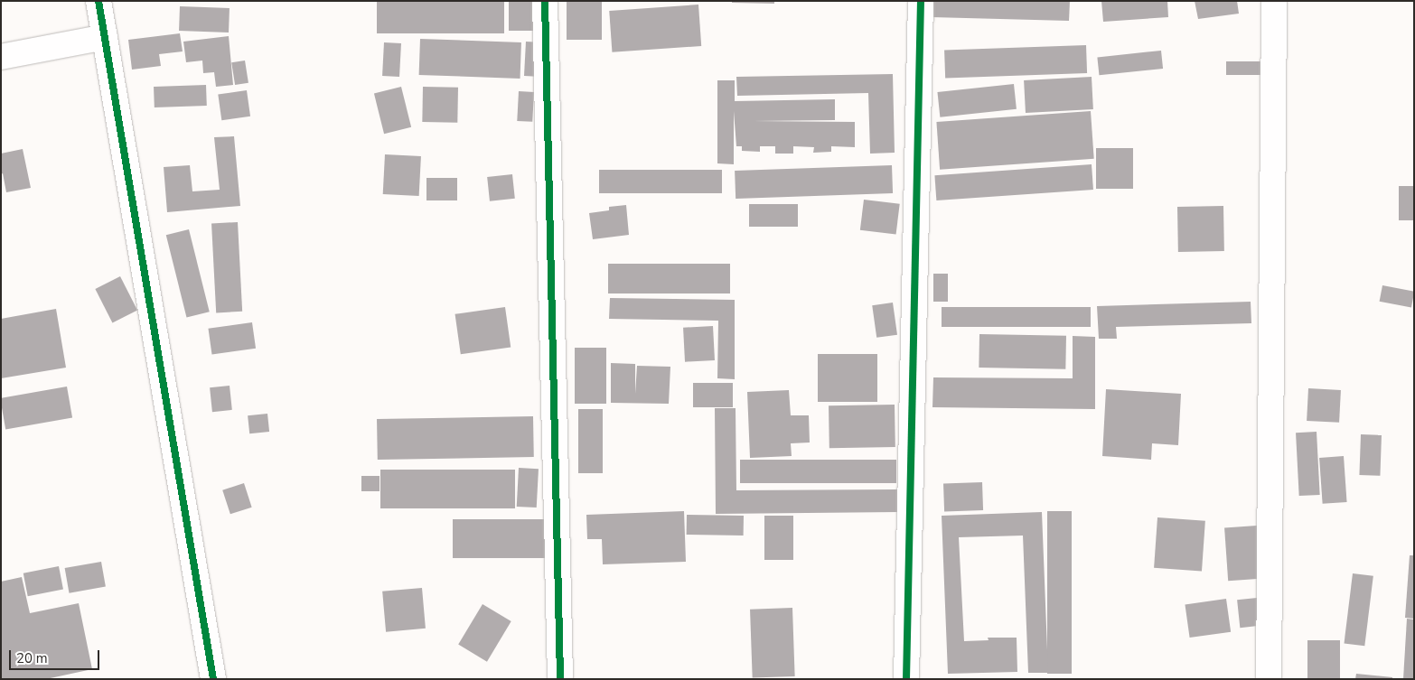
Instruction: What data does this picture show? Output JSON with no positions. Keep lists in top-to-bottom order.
{
  "scale_bar": "20 m"
}
